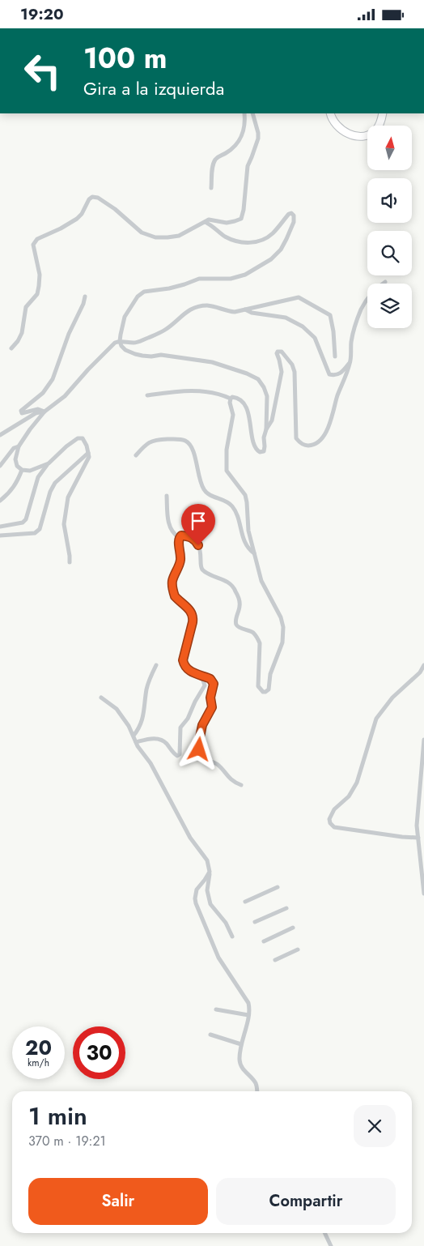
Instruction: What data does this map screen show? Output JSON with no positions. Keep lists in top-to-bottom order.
{
  "north": "top",
  "page": {
    "status": "19:20",
    "turn": ["100 m", "Gira a la izquierda"],
    "speed": "20 km/h",
    "limit": "30",
    "heading": ["1 min", "370 m · 19:21"],
    "buttons": ["Salir", "Compartir"]
  }
}
